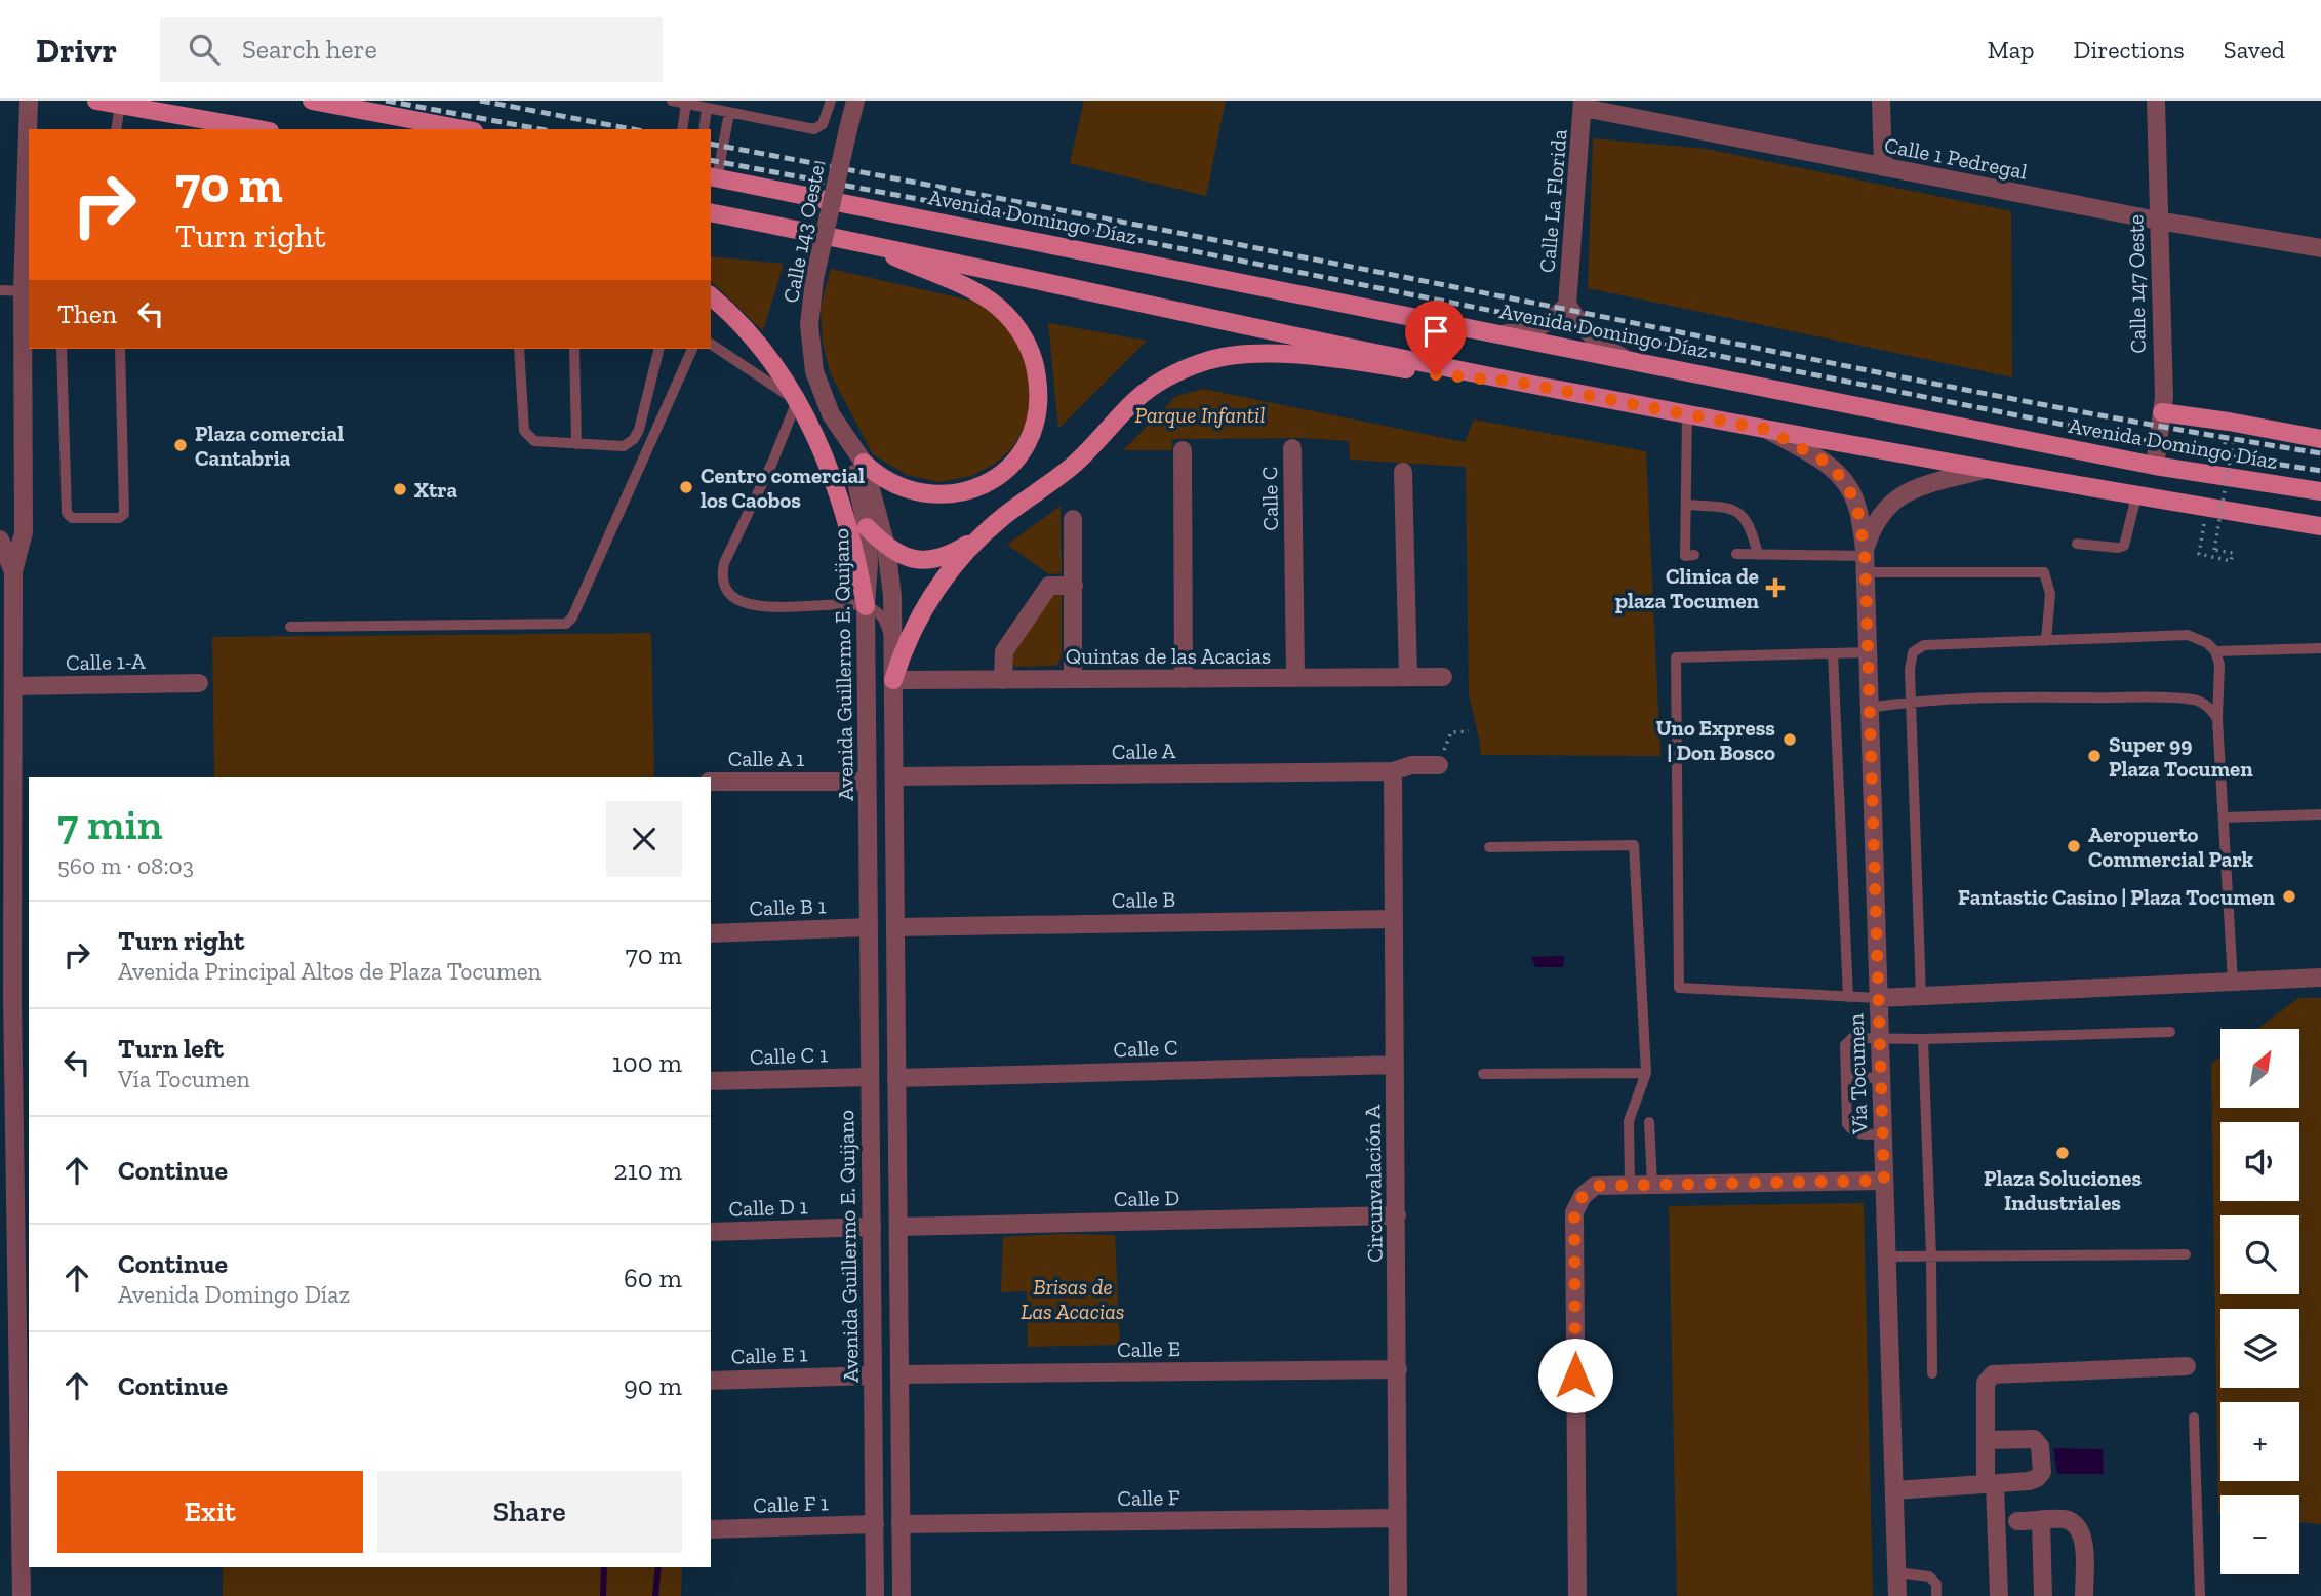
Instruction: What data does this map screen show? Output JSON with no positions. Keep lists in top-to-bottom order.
{
  "streets": {
    "main road": ["Avenida Domingo Díaz"],
    "street": [
      "Calle 1 Pedregal",
      "Calle La Florida",
      "Calle 143 Oeste",
      "Calle 147 Oeste",
      "Calle C",
      "Quintas de las Acacias",
      "Calle 1-A",
      "Avenida Guillermo E. Quijano",
      "Calle A",
      "Calle A 1",
      "Calle B",
      "Calle B 1",
      "Calle C 1",
      "Vía Tocumen",
      "Circunvalación A",
      "Calle D",
      "Calle D 1",
      "Calle E",
      "Calle E 1",
      "Calle F",
      "Calle F 1"
    ]
  },
  "crossings": [
    ["Calle 1 Pedregal", "Calle La Florida"],
    ["Calle 1 Pedregal", "Calle 147 Oeste"],
    ["Calle La Florida", "Avenida Domingo Díaz"],
    ["Avenida Domingo Díaz", "Calle 147 Oeste"],
    ["Calle 143 Oeste", "Avenida Guillermo E. Quijano"],
    ["Calle C", "Quintas de las Acacias"],
    ["Calle C", "Avenida Guillermo E. Quijano"],
    ["Calle C", "Circunvalación A"],
    ["Quintas de las Acacias", "Avenida Guillermo E. Quijano"],
    ["Avenida Guillermo E. Quijano", "Calle A"],
    ["Avenida Guillermo E. Quijano", "Calle A 1"],
    ["Avenida Guillermo E. Quijano", "Calle B"],
    ["Avenida Guillermo E. Quijano", "Calle B 1"],
    ["Avenida Guillermo E. Quijano", "Calle C 1"],
    ["Avenida Guillermo E. Quijano", "Calle D"],
    ["Avenida Guillermo E. Quijano", "Calle D 1"],
    ["Avenida Guillermo E. Quijano", "Calle E"],
    ["Avenida Guillermo E. Quijano", "Calle E 1"],
    ["Avenida Guillermo E. Quijano", "Calle F"],
    ["Avenida Guillermo E. Quijano", "Calle F 1"],
    ["Calle A", "Circunvalación A"],
    ["Calle B", "Circunvalación A"],
    ["Circunvalación A", "Calle D"],
    ["Circunvalación A", "Calle E"],
    ["Circunvalación A", "Calle F"]
  ],
  "parks": ["Parque Infantil", "Brisas de Las Acacias"],
  "places": {
    "other": [
      "Plaza comercial Cantabria",
      "Centro comercial los Caobos",
      "Xtra",
      "Uno Express | Don Bosco",
      "Super 99 Plaza Tocumen",
      "Aeropuerto Commercial Park",
      "Fantastic Casino | Plaza Tocumen",
      "Plaza Soluciones Industriales"
    ],
    "health": ["Clinica de plaza Tocumen"]
  },
  "north": "top right",
  "page": {
    "header": "Drivr",
    "search": "Search here",
    "nav": ["Map", "Directions", "Saved"],
    "turn": ["70 m", "Turn right"],
    "then": "Then",
    "heading": ["7 min", "560 m · 08:03"],
    "list": [
      {
        "name": "Turn right",
        "note": "Avenida Principal Altos de Plaza Tocumen",
        "value": "70 m"
      },
      {
        "name": "Turn left",
        "note": "Vía Tocumen",
        "value": "100 m"
      },
      {
        "name": "Continue",
        "value": "210 m"
      },
      {
        "name": "Continue",
        "note": "Avenida Domingo Díaz",
        "value": "60 m"
      },
      {
        "name": "Continue",
        "value": "90 m"
      }
    ],
    "map_buttons": ["+", "−"],
    "buttons": ["Exit", "Share"]
  }
}
